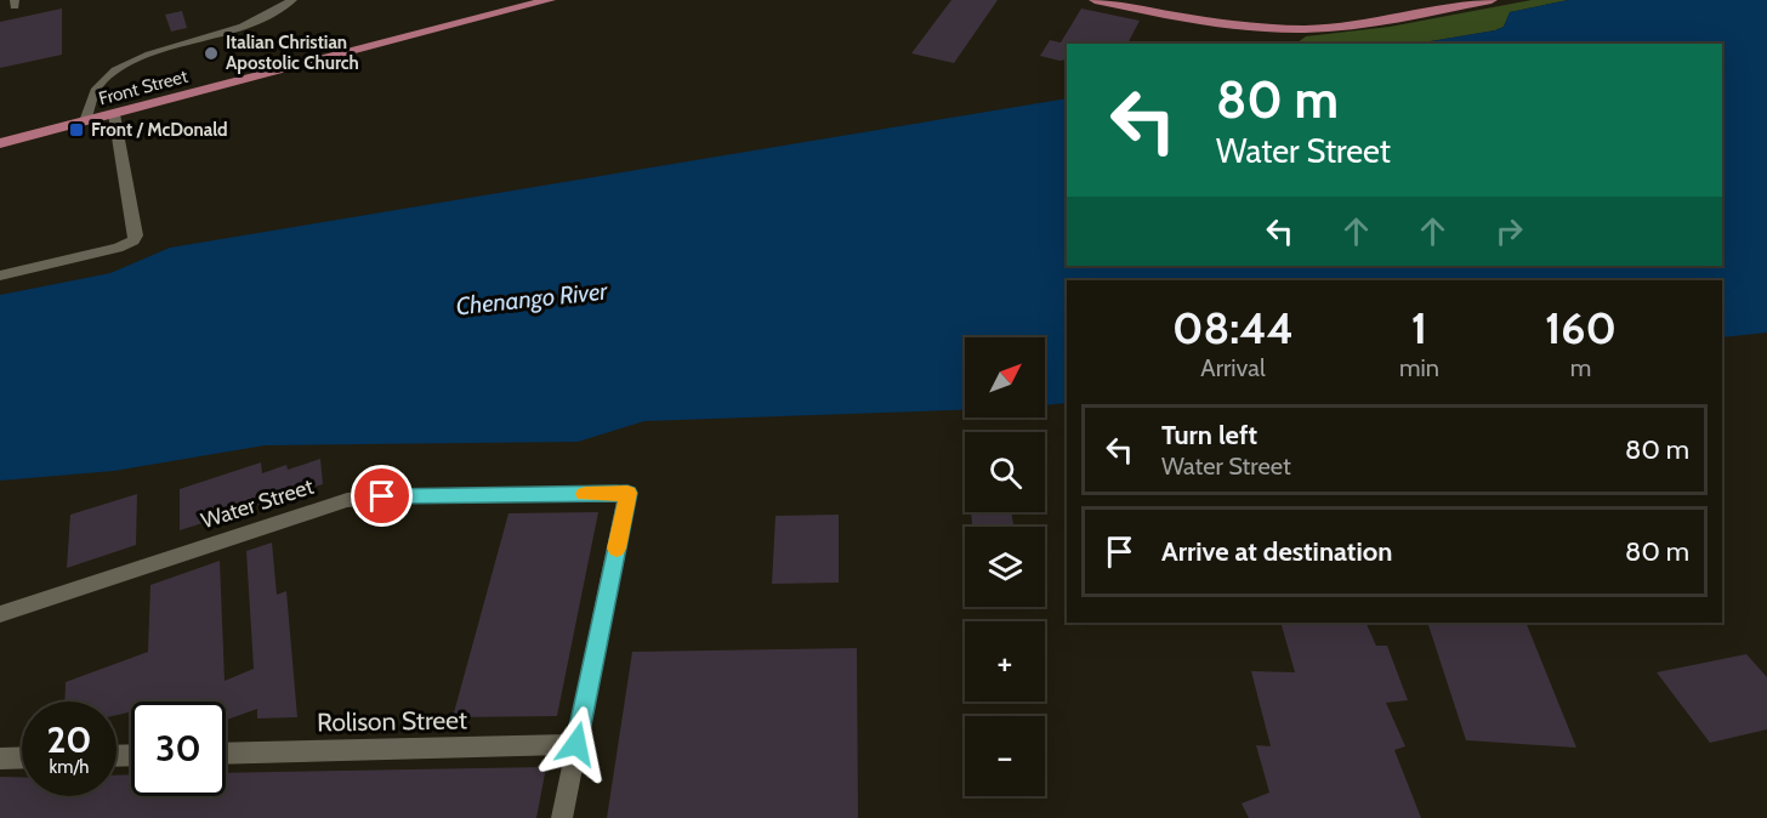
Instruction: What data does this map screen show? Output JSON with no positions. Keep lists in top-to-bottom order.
{
  "streets": {
    "main road": ["Front Street"],
    "street": ["Water Street", "Rolison Street"]
  },
  "crossings": [
    ["Water Street", "Rolison Street"]
  ],
  "water": ["Chenango River"],
  "places": {
    "other": ["Italian Christian Apostolic Church"],
    "transit": ["Front / McDonald"]
  },
  "north": "top right",
  "page": {
    "turn": ["80 m", "Water Street"],
    "eta": [
      "08:44",
      "Arrival",
      "1",
      "min",
      "160",
      "m"
    ],
    "map_buttons": ["+", "−"],
    "list": [
      {
        "name": "Turn left",
        "note": "Water Street",
        "value": "80 m"
      },
      {
        "name": "Arrive at destination",
        "value": "80 m"
      }
    ],
    "speed": "20 km/h",
    "limit": "30"
  }
}
